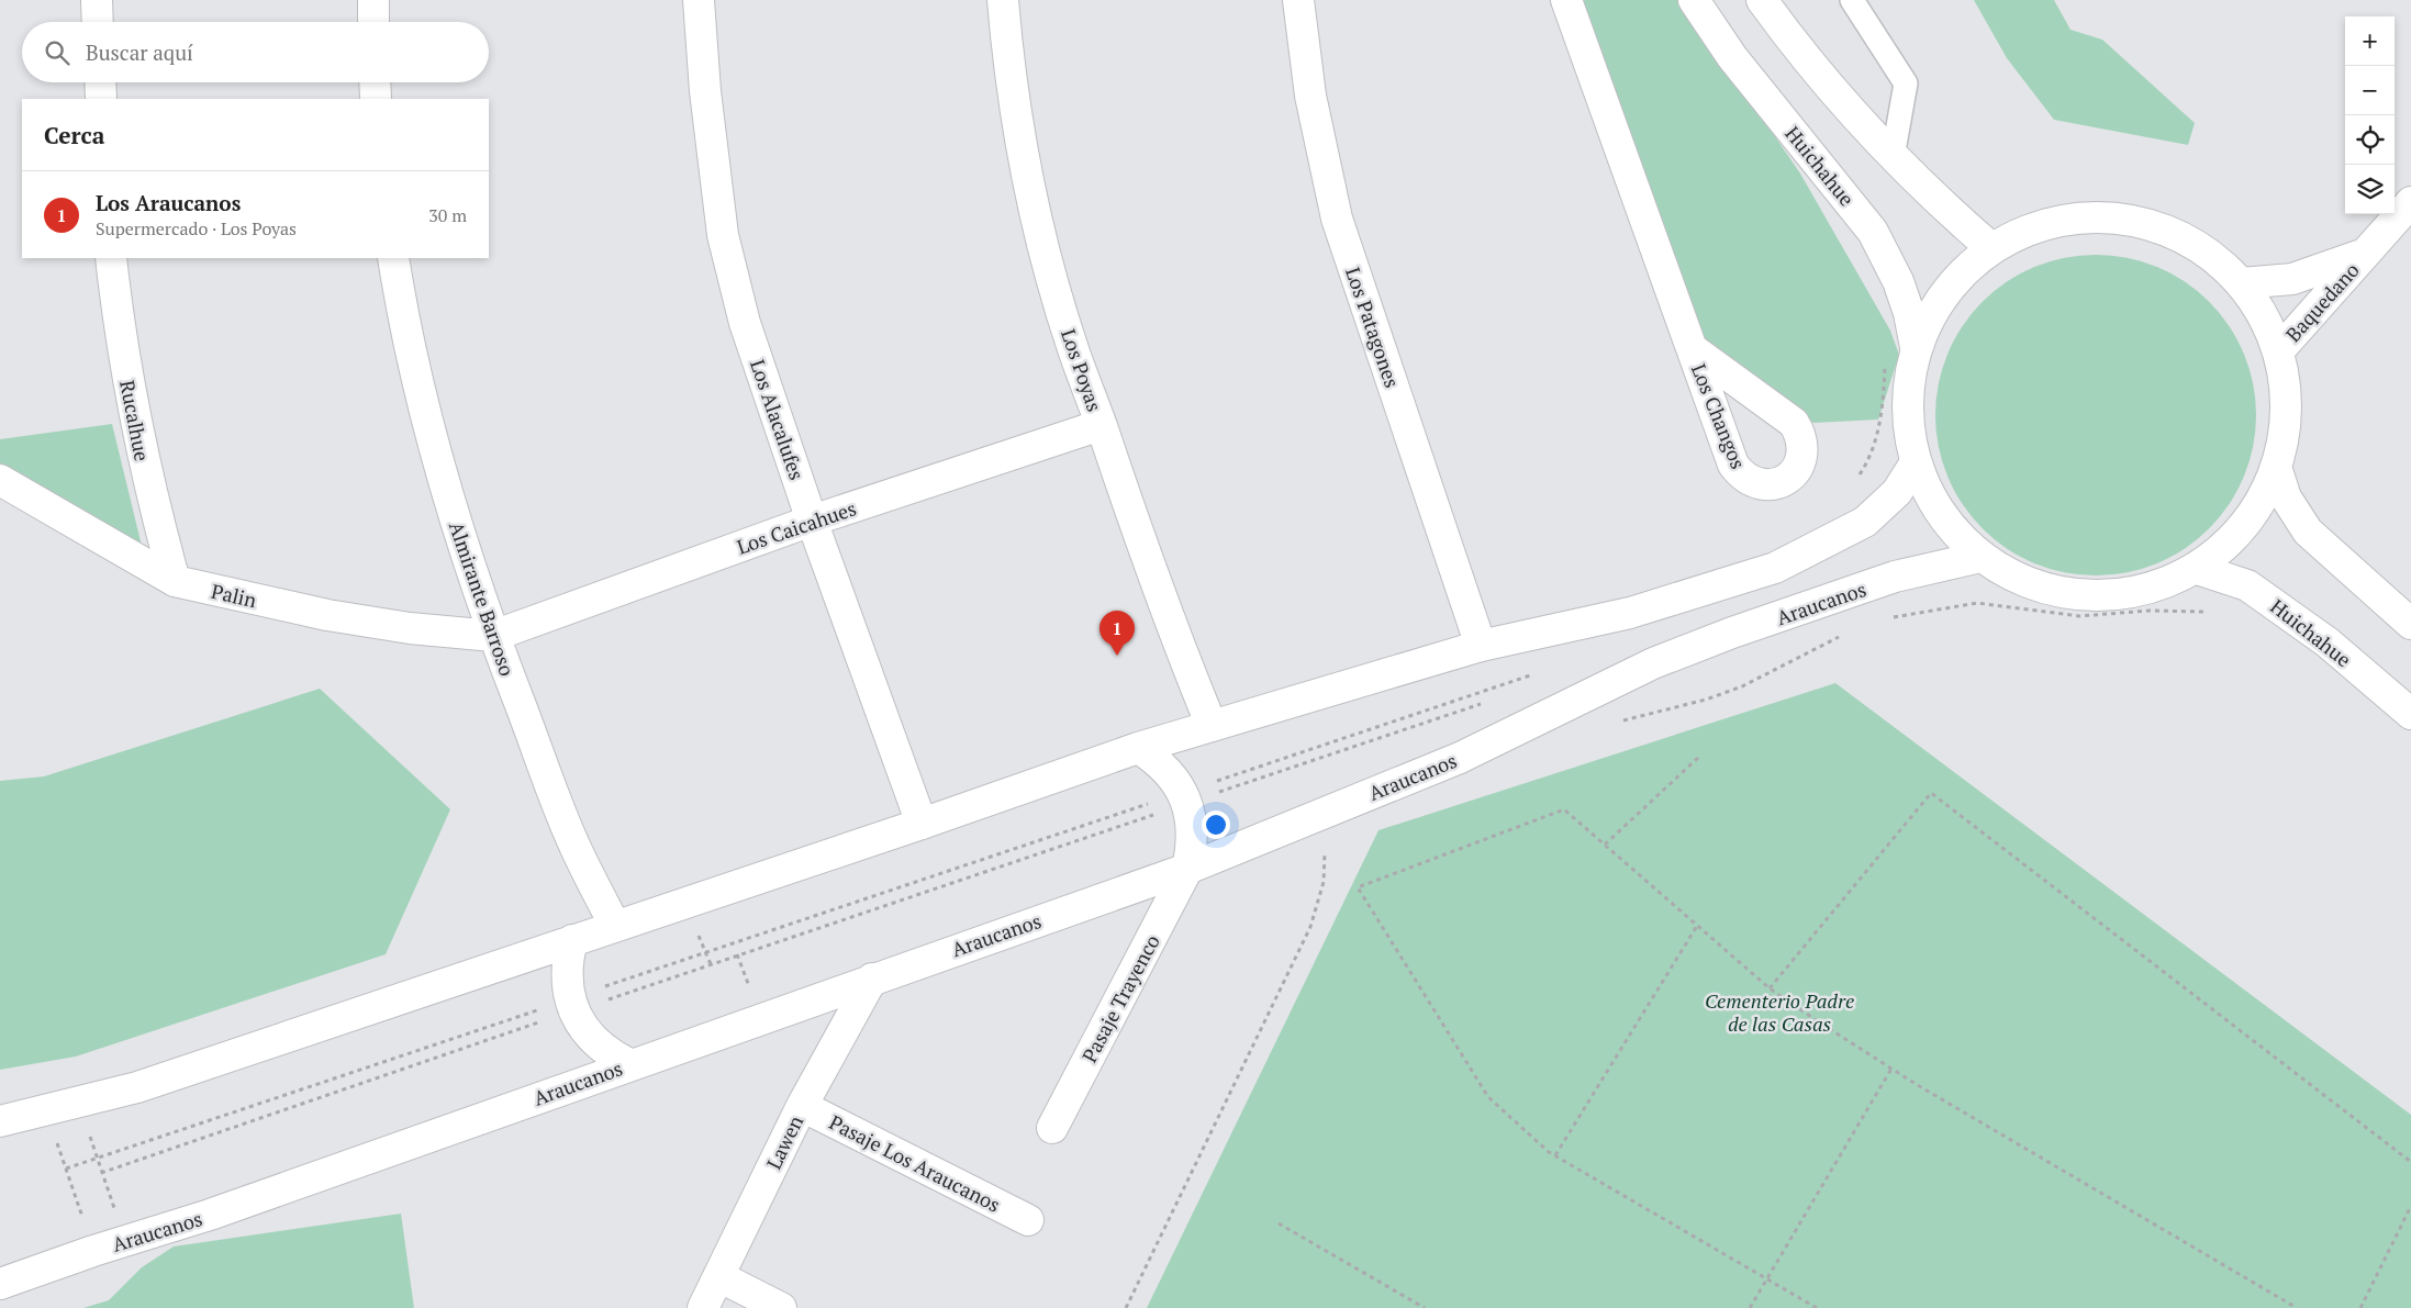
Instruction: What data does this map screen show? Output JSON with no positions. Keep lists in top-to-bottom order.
{
  "streets": {
    "main road": [
      "Huichahue",
      "Baquedano",
      "Los Patagones",
      "Los Poyas",
      "Los Changos",
      "Los Alacalufes",
      "Rucalhue",
      "Los Caicahues",
      "Palin",
      "Almirante Barroso",
      "Araucanos",
      "Pasaje Trayenco",
      "Lawen",
      "Pasaje Los Araucanos"
    ]
  },
  "crossings": [
    ["Los Poyas", "Los Caicahues"],
    ["Los Alacalufes", "Los Caicahues"],
    ["Rucalhue", "Palin"],
    ["Los Caicahues", "Palin"],
    ["Los Caicahues", "Almirante Barroso"],
    ["Palin", "Almirante Barroso"],
    ["Araucanos", "Pasaje Trayenco"],
    ["Araucanos", "Lawen"],
    ["Lawen", "Pasaje Los Araucanos"]
  ],
  "parks": ["Cementerio Padre de las Casas"],
  "page": {
    "map_buttons": ["+", "−"],
    "search": "Buscar aquí",
    "heading": "Cerca",
    "list": [
      {
        "mark": "1",
        "name": "Los Araucanos",
        "note": "Supermercado · Los Poyas",
        "value": "30 m"
      }
    ],
    "pins": "1"
  }
}
